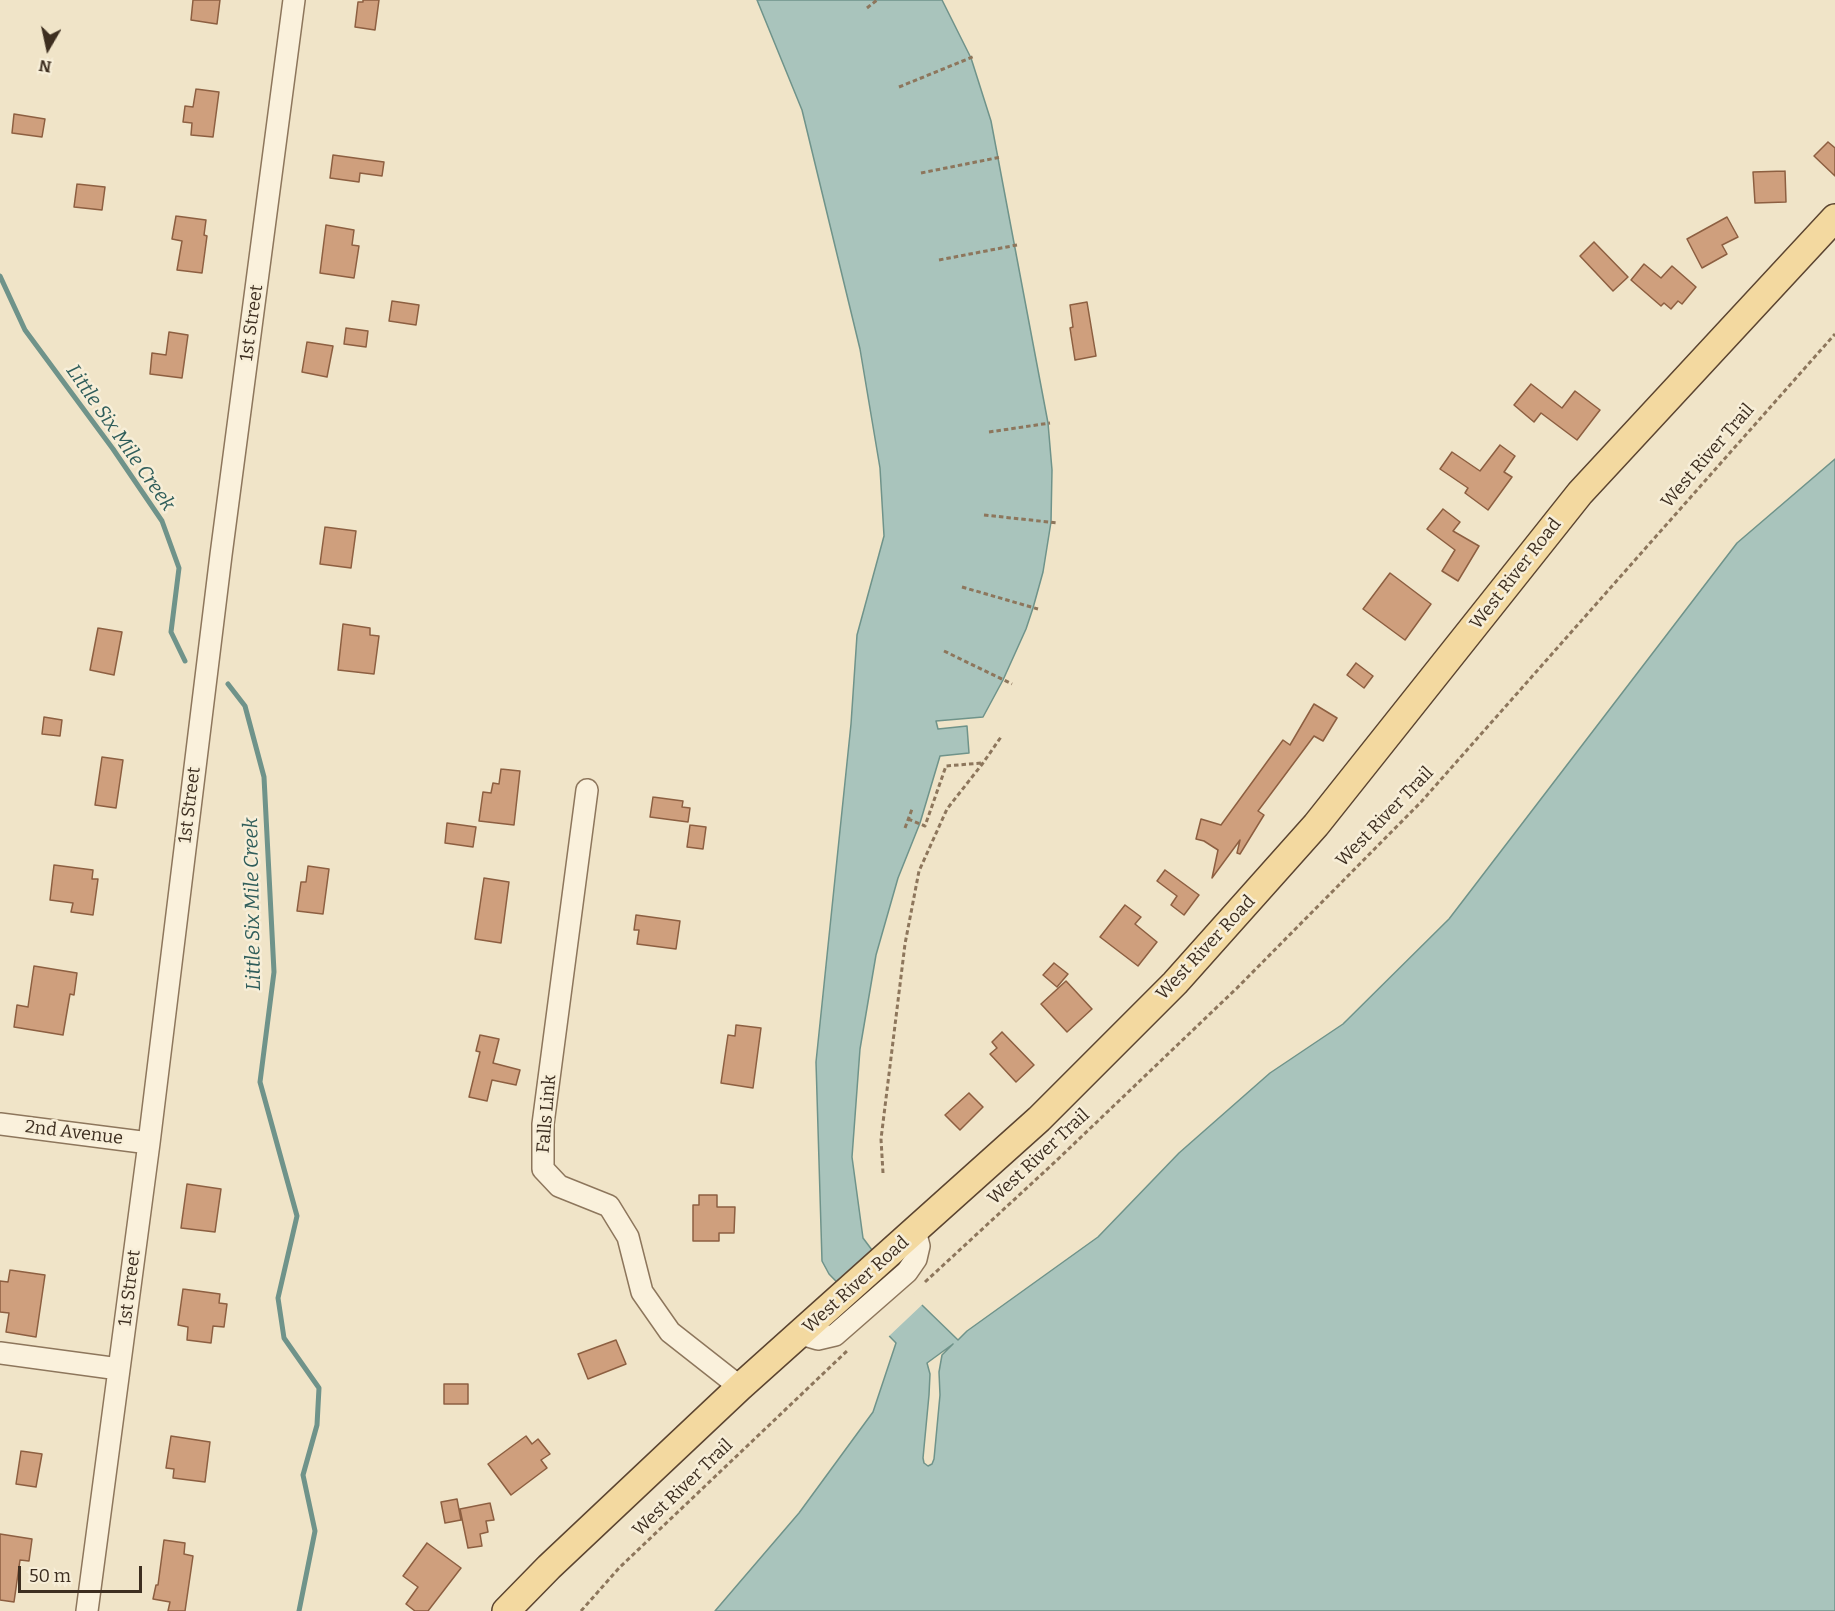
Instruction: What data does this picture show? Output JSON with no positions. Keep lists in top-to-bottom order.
{
  "streets": {
    "main road": ["West River Road"],
    "street": ["1st Street", "Falls Link", "2nd Avenue"],
    "path": ["West River Trail"]
  },
  "crossings": [
    ["1st Street", "2nd Avenue"],
    ["West River Trail", "West River Road"],
    ["West River Road", "Falls Link"]
  ],
  "water": ["Little Six Mile Creek"],
  "scale_bar": "50 m",
  "north": "bottom"
}
